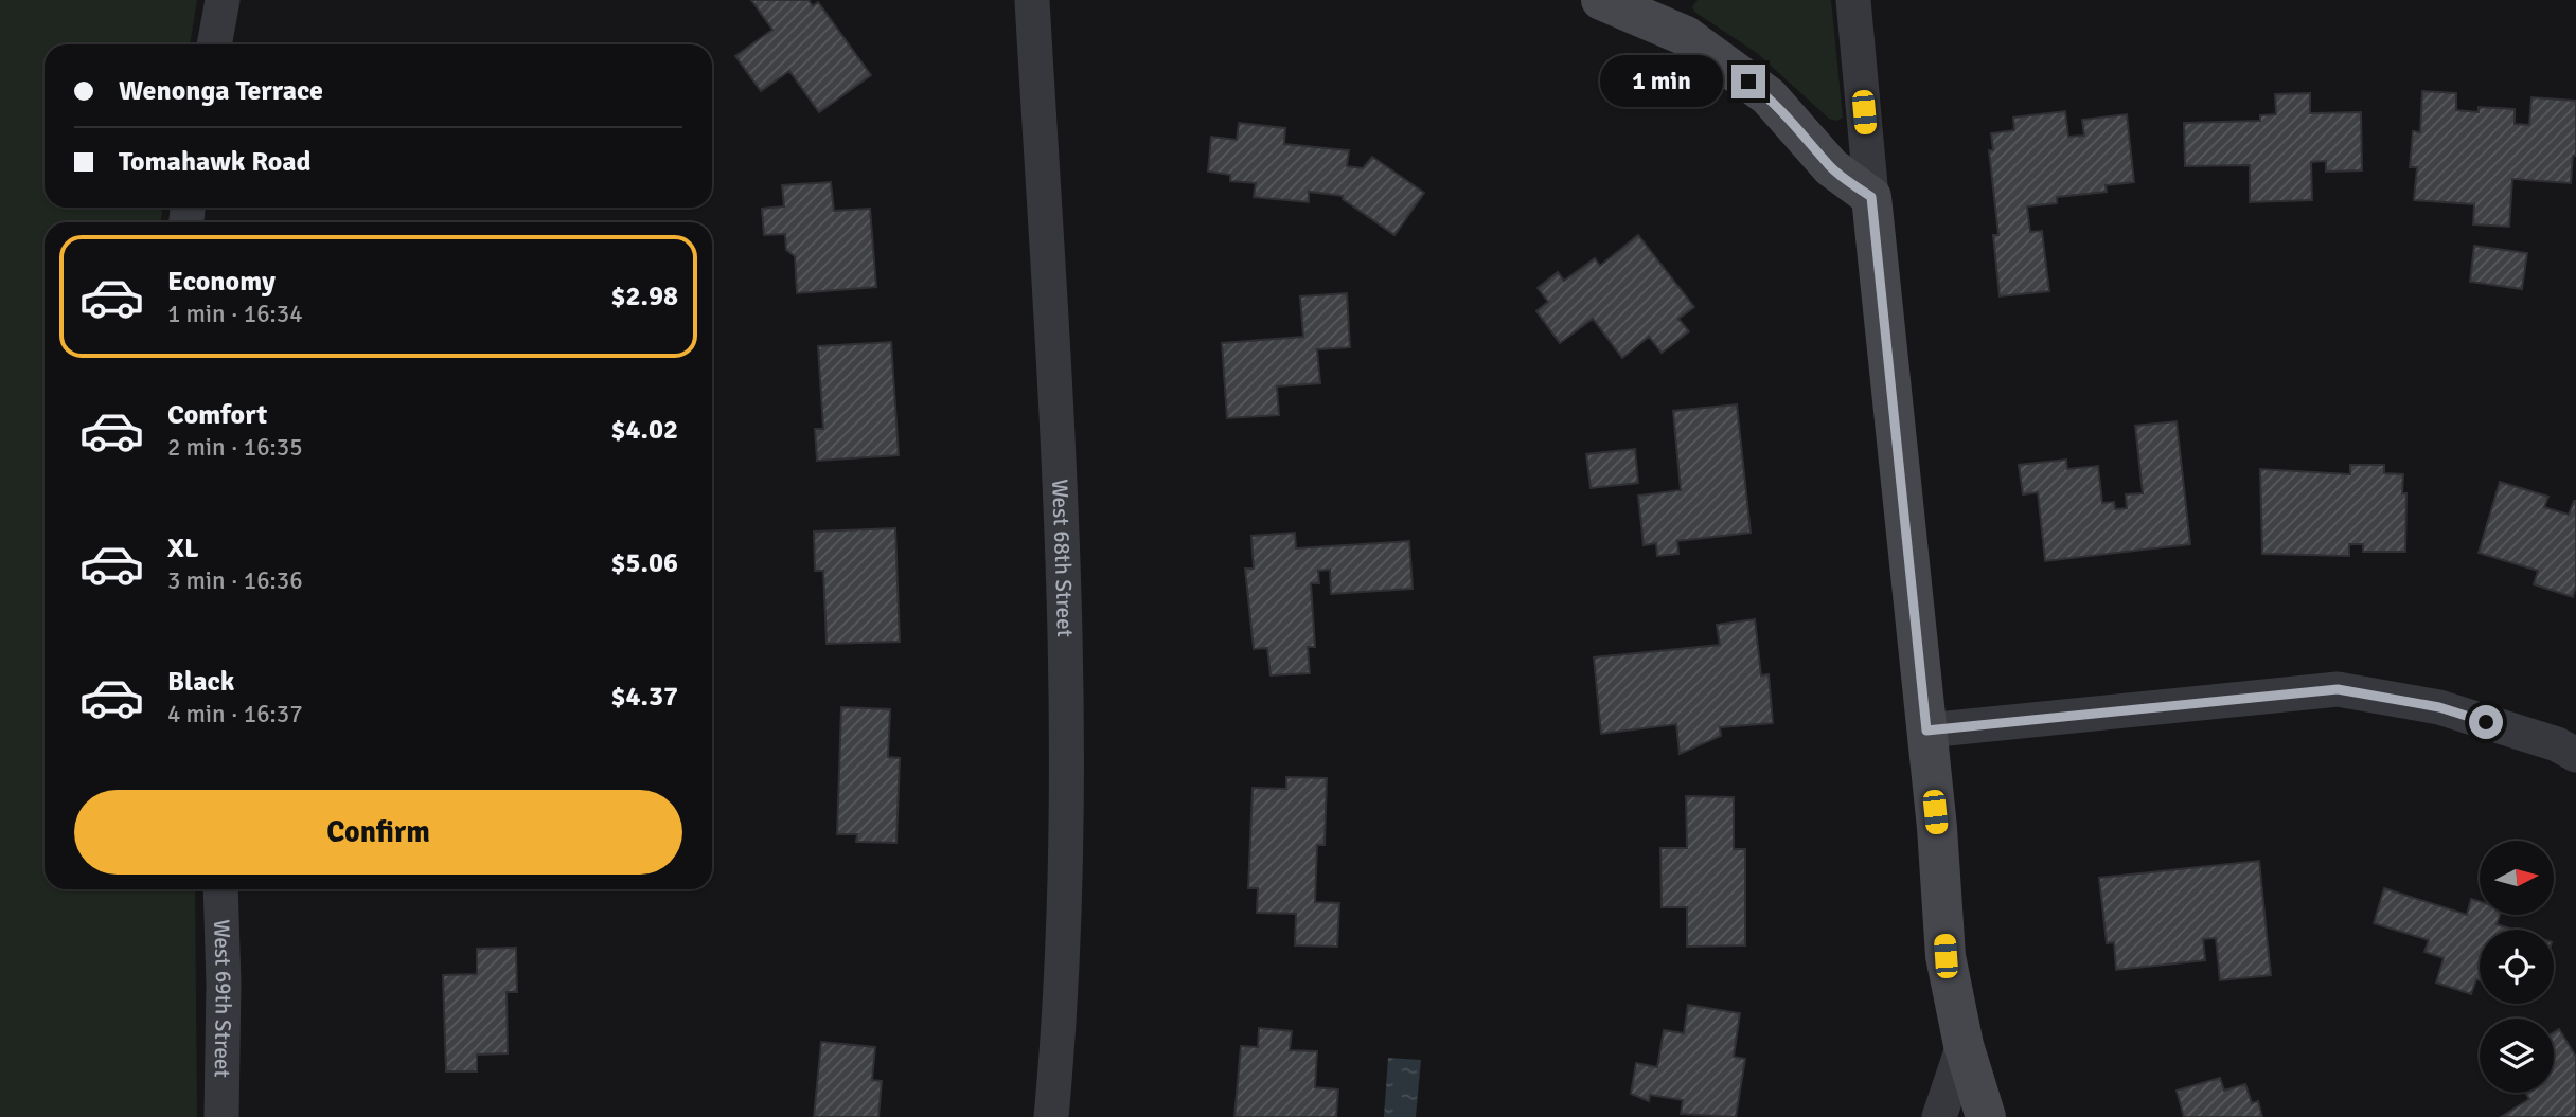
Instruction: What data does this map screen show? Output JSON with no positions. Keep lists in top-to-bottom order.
{
  "streets": {
    "street": ["West 68th Street", "West 69th Street"]
  },
  "north": "right",
  "page": {
    "banner": ["Wenonga Terrace", "Tomahawk Road"],
    "bubble": "1 min",
    "list": [
      {
        "name": "Economy",
        "note": "1 min · 16:34",
        "value": "$2.98"
      },
      {
        "name": "Comfort",
        "note": "2 min · 16:35",
        "value": "$4.02"
      },
      {
        "name": "XL",
        "note": "3 min · 16:36",
        "value": "$5.06"
      },
      {
        "name": "Black",
        "note": "4 min · 16:37",
        "value": "$4.37"
      }
    ],
    "buttons": "Confirm"
  }
}
